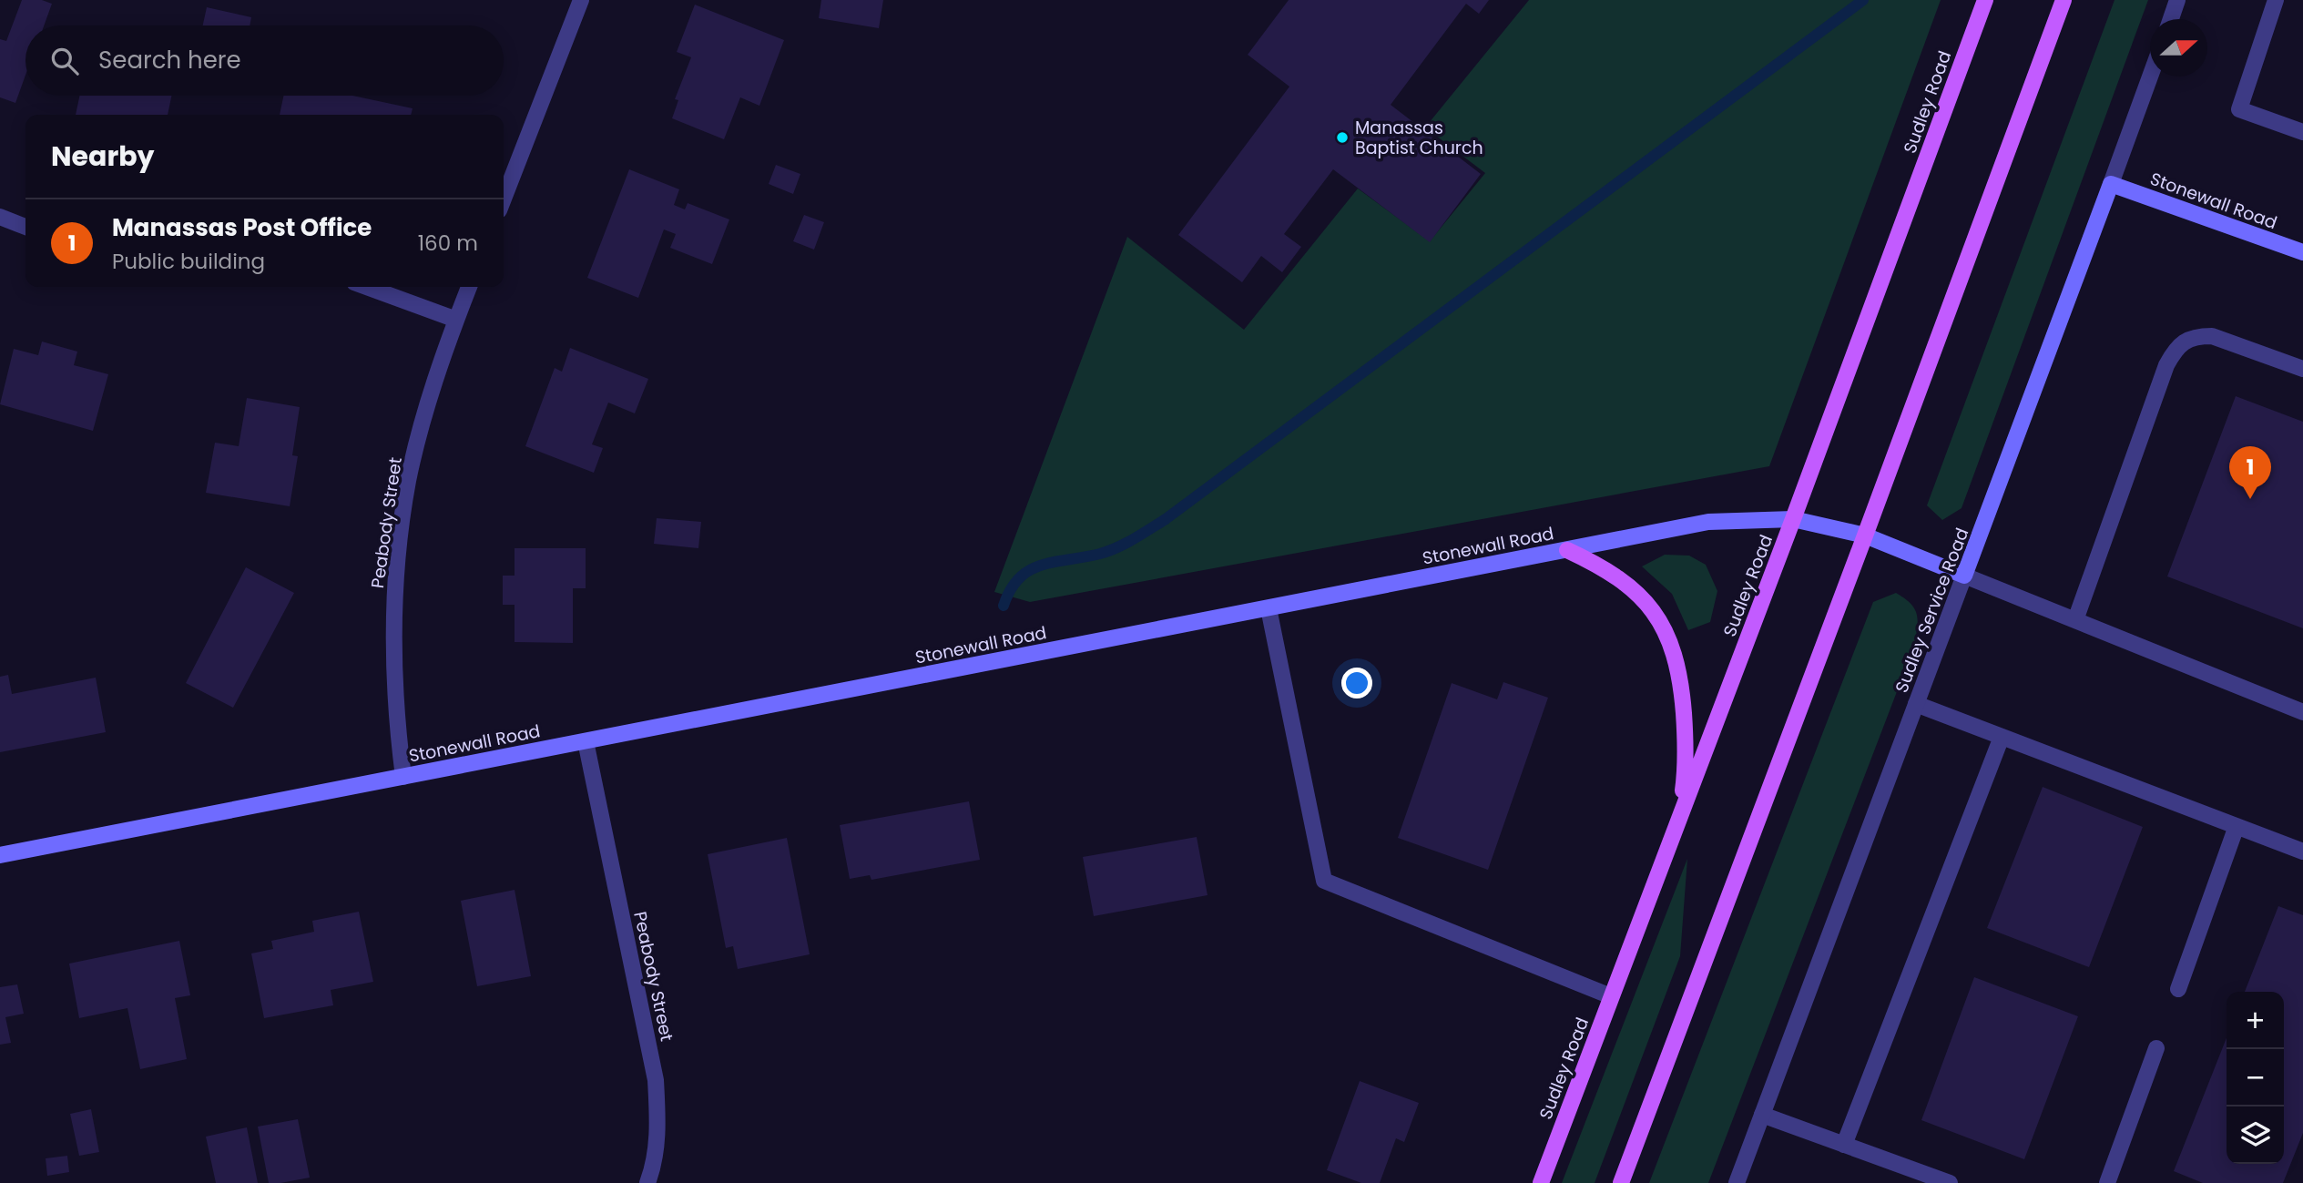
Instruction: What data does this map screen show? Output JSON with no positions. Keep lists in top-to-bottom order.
{
  "streets": {
    "main road": ["Sudley Road"],
    "street": ["Stonewall Road", "Peabody Street", "Sudley Service Road"]
  },
  "crossings": [
    ["Sudley Road", "Stonewall Road"],
    ["Stonewall Road", "Peabody Street"],
    ["Stonewall Road", "Sudley Service Road"]
  ],
  "places": ["Manassas Baptist Church"],
  "north": "right",
  "page": {
    "search": "Search here",
    "heading": "Nearby",
    "list": [
      {
        "mark": "1",
        "name": "Manassas Post Office",
        "note": "Public building",
        "value": "160 m"
      }
    ],
    "pins": "1",
    "map_buttons": ["+", "−"]
  }
}
